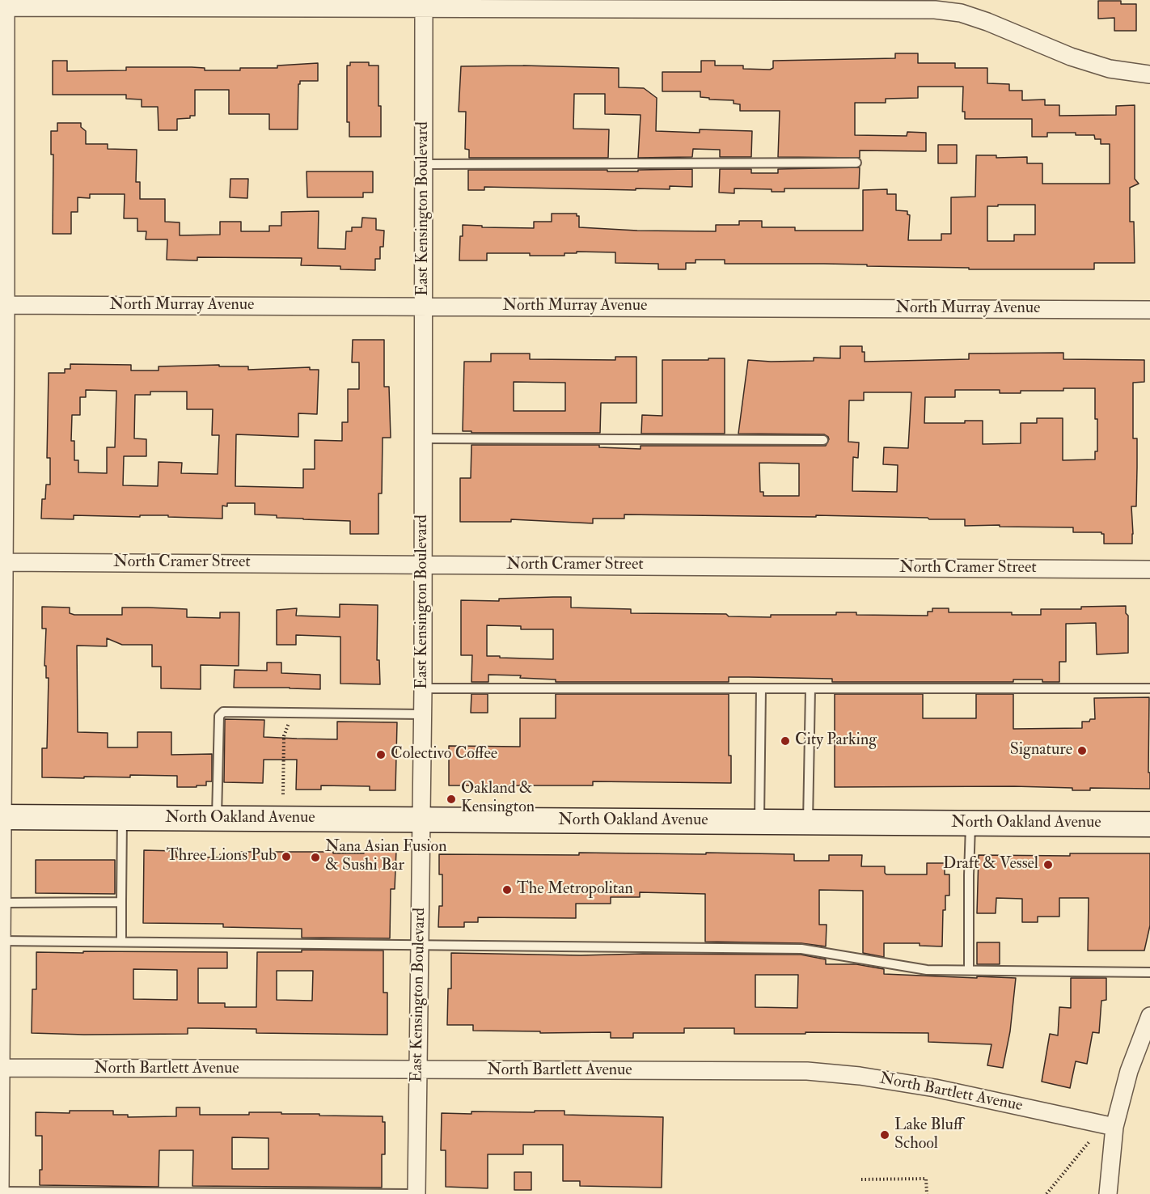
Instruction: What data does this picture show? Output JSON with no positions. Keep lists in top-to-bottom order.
{
  "streets": {
    "main road": ["North Oakland Avenue"],
    "street": [
      "East Kensington Boulevard",
      "North Murray Avenue",
      "North Cramer Street",
      "North Bartlett Avenue"
    ]
  },
  "crossings": [
    ["East Kensington Boulevard", "North Murray Avenue"],
    ["East Kensington Boulevard", "North Cramer Street"],
    ["East Kensington Boulevard", "North Oakland Avenue"],
    ["East Kensington Boulevard", "North Bartlett Avenue"]
  ],
  "places": [
    "City Parking",
    "Signature",
    "Colectivo Coffee",
    "Oakland & Kensington",
    "Three Lions Pub",
    "Nana Asian Fusion & Sushi Bar",
    "Draft & Vessel",
    "The Metropolitan",
    "Lake Bluff School"
  ]
}
